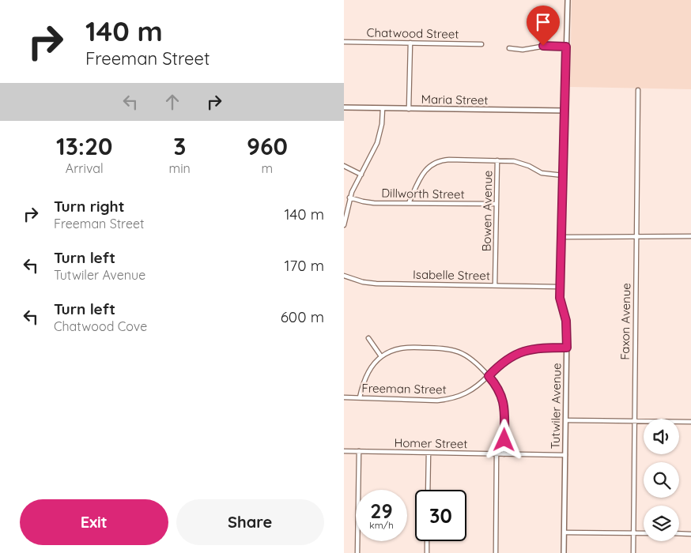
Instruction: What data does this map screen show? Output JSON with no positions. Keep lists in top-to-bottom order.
{
  "streets": {
    "street": [
      "Chatwood Street",
      "Maria Street",
      "Dillworth Street",
      "Bowen Avenue",
      "Isabelle Street",
      "Faxon Avenue",
      "Freeman Street",
      "Tutwiler Avenue",
      "Homer Street"
    ]
  },
  "crossings": [
    ["Maria Street", "Tutwiler Avenue"],
    ["Dillworth Street", "Bowen Avenue"],
    ["Bowen Avenue", "Isabelle Street"],
    ["Isabelle Street", "Tutwiler Avenue"],
    ["Freeman Street", "Tutwiler Avenue"],
    ["Tutwiler Avenue", "Homer Street"]
  ],
  "page": {
    "turn": ["140 m", "Freeman Street"],
    "eta": [
      "13:20",
      "Arrival",
      "3",
      "min",
      "960",
      "m"
    ],
    "list": [
      {
        "name": "Turn right",
        "note": "Freeman Street",
        "value": "140 m"
      },
      {
        "name": "Turn left",
        "note": "Tutwiler Avenue",
        "value": "170 m"
      },
      {
        "name": "Turn left",
        "note": "Chatwood Cove",
        "value": "600 m"
      }
    ],
    "speed": "29 km/h",
    "limit": "30",
    "buttons": ["Exit", "Share"]
  }
}
